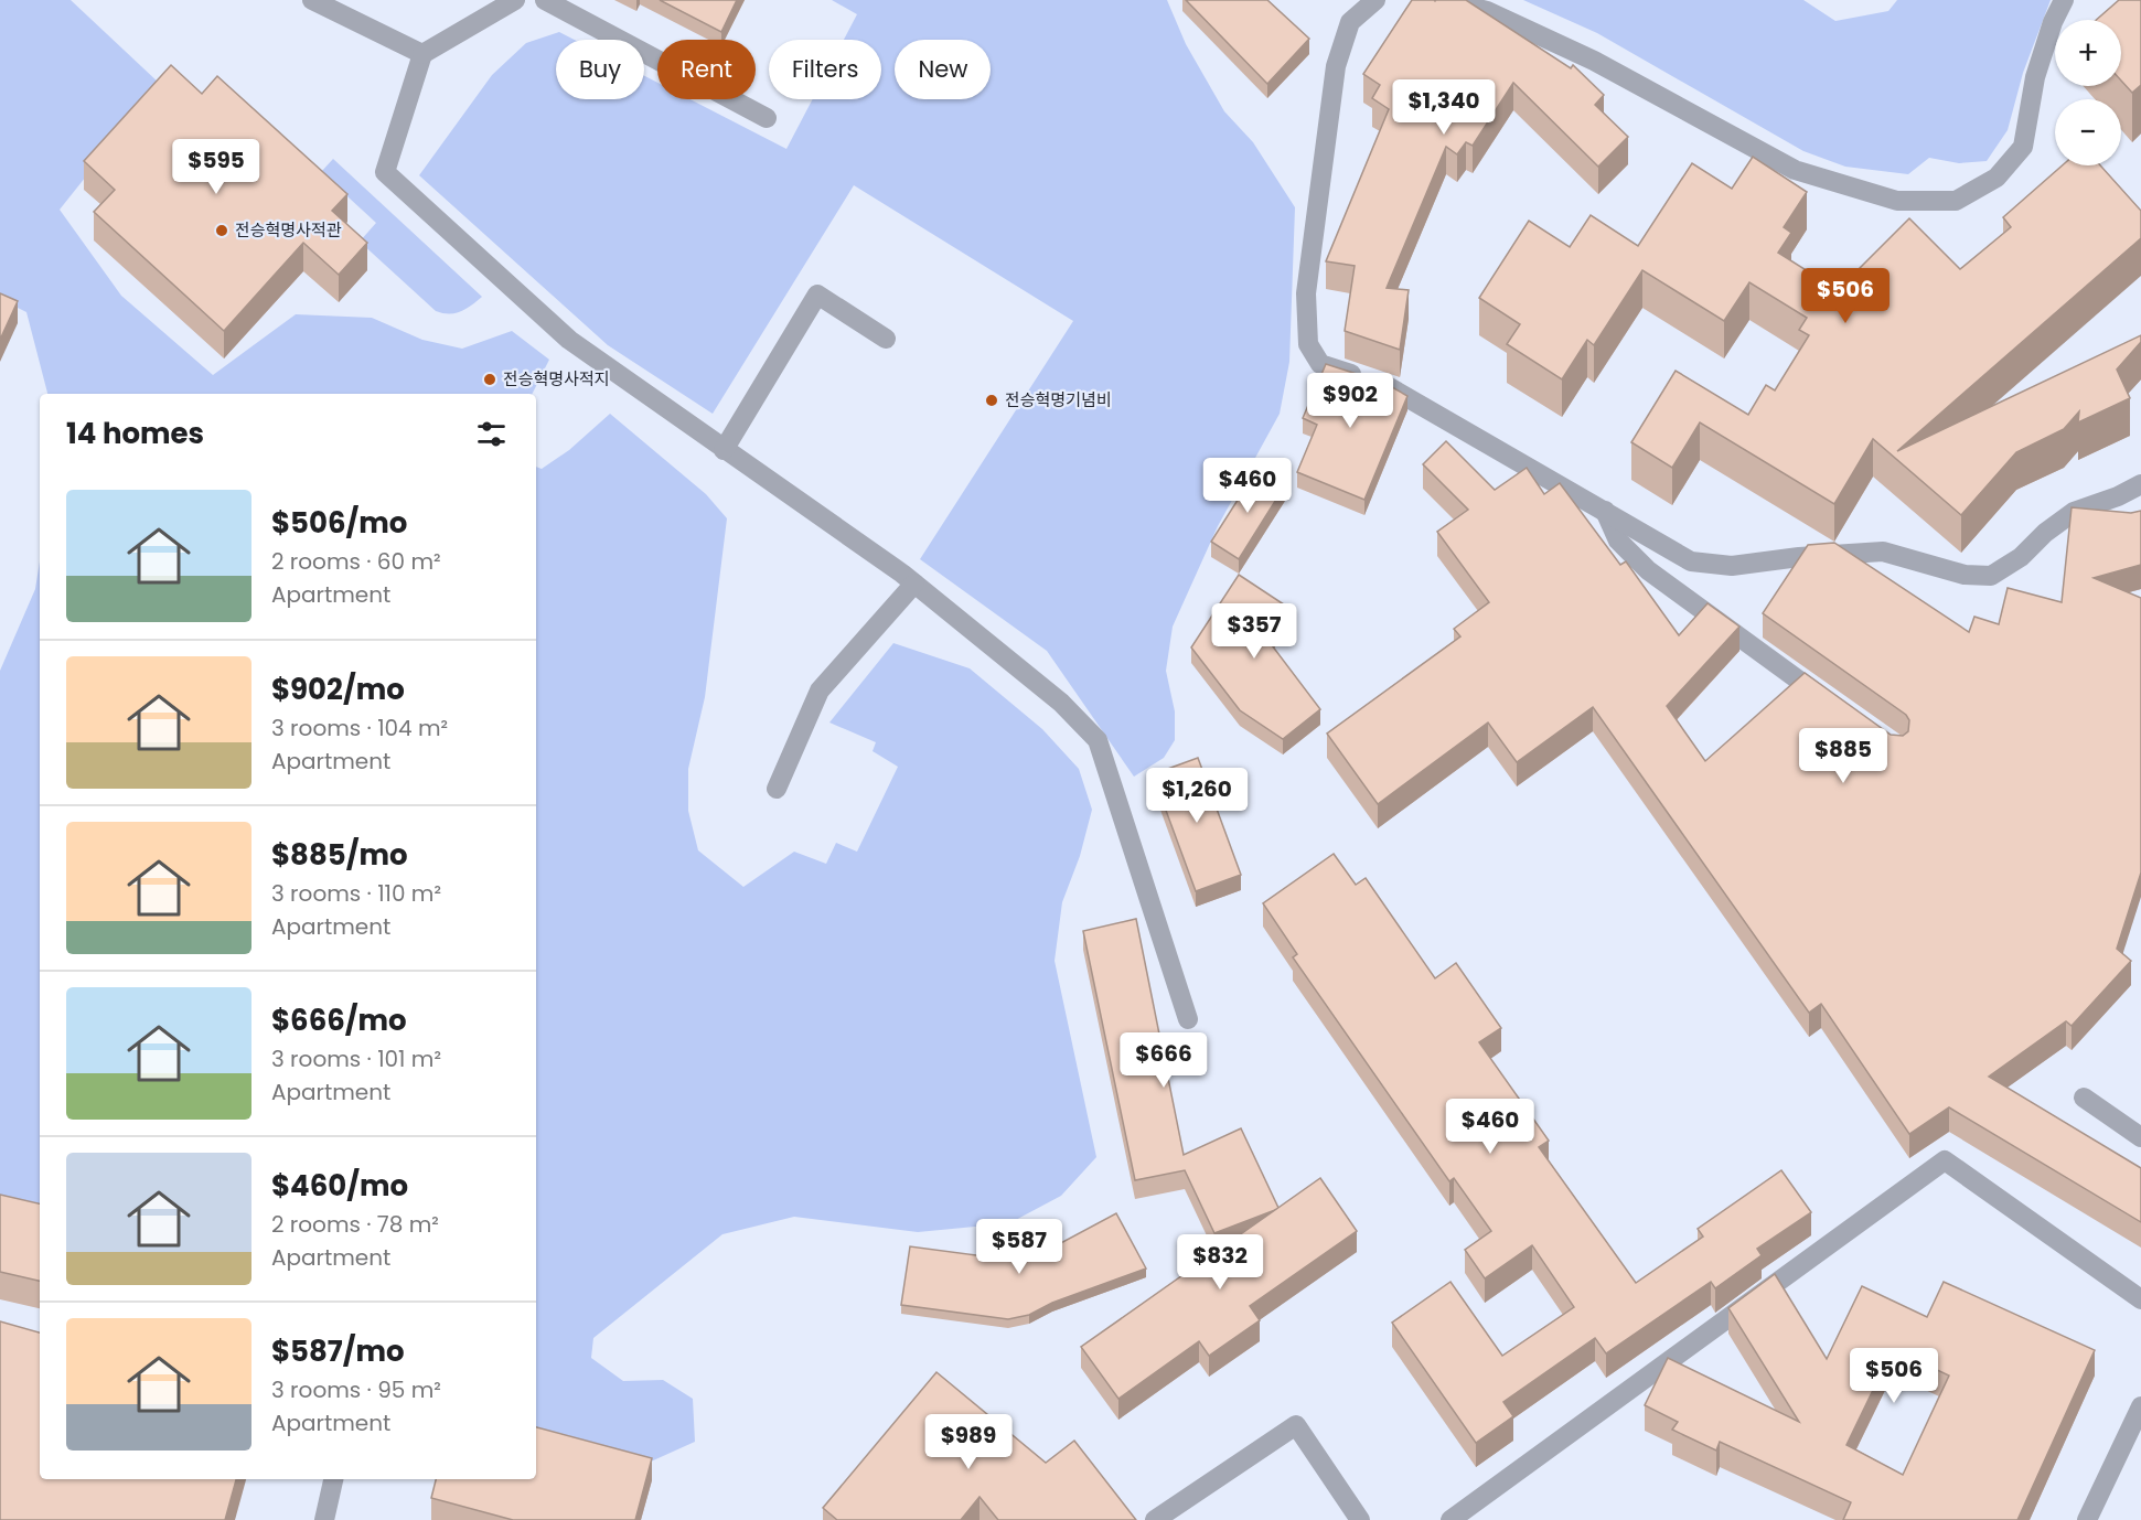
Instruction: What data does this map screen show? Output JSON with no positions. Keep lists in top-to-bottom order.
{
  "places": ["전승혁명사적관", "전승혁명사적지", "전승혁명기념비"],
  "page": {
    "map_buttons": ["+", "−"],
    "chip": [
      "Buy",
      "Rent",
      "Filters",
      "New"
    ],
    "price": [
      "$1,340",
      "$595",
      "$506",
      "$902",
      "$460",
      "$357",
      "$885",
      "$1,260",
      "$666",
      "$460",
      "$587",
      "$832",
      "$506",
      "$989"
    ],
    "heading": "14 homes",
    "list": [
      {
        "name": "$506/mo",
        "note": "2 rooms · 60 m² · Apartment"
      },
      {
        "name": "$902/mo",
        "note": "3 rooms · 104 m² · Apartment"
      },
      {
        "name": "$885/mo",
        "note": "3 rooms · 110 m² · Apartment"
      },
      {
        "name": "$666/mo",
        "note": "3 rooms · 101 m² · Apartment"
      },
      {
        "name": "$460/mo",
        "note": "2 rooms · 78 m² · Apartment"
      },
      {
        "name": "$587/mo",
        "note": "3 rooms · 95 m² · Apartment"
      }
    ]
  }
}
